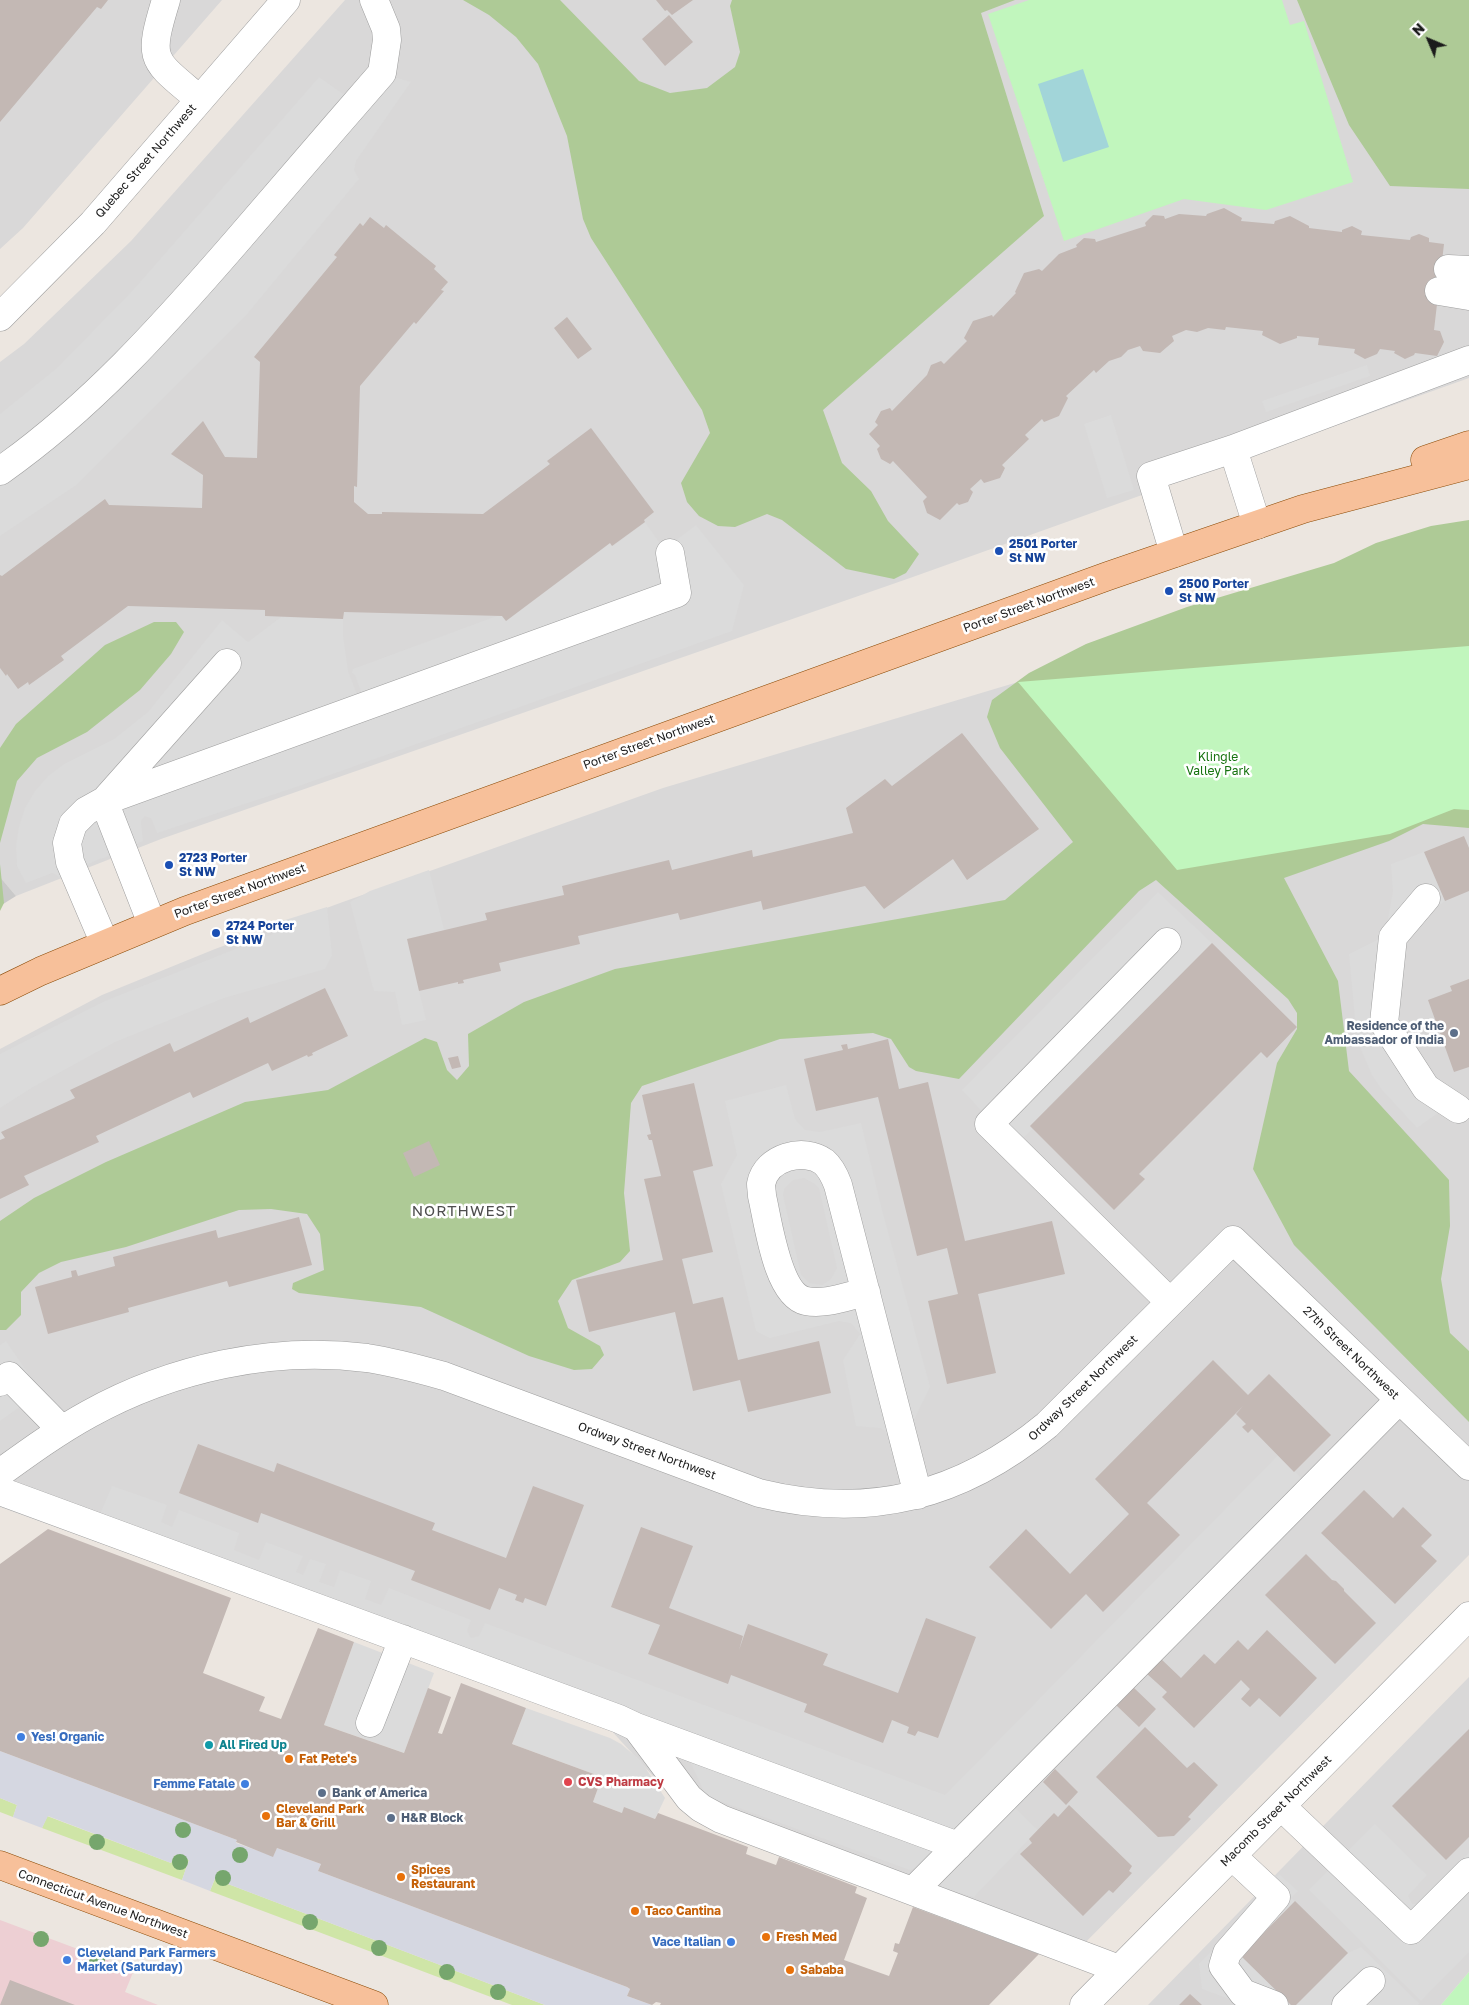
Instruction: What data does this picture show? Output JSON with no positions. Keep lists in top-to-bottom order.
{
  "streets": {
    "main road": ["Porter Street Northwest", "Connecticut Avenue Northwest"],
    "street": [
      "Quebec Street Northwest",
      "27th Street Northwest",
      "Ordway Street Northwest",
      "Macomb Street Northwest"
    ]
  },
  "crossings": [
    ["27th Street Northwest", "Ordway Street Northwest"]
  ],
  "districts": ["NORTHWEST"],
  "parks": ["Klingle Valley Park"],
  "places": [
    "2501 Porter St NW",
    "2500 Porter St NW",
    "2723 Porter St NW",
    "2724 Porter St NW",
    "Residence of the Ambassador of India",
    "Yes! Organic",
    "All Fired Up",
    "Fat Pete's",
    "CVS Pharmacy",
    "Femme Fatale",
    "Bank of America",
    "Cleveland Park Bar & Grill",
    "H&R Block",
    "Spices Restaurant",
    "Taco Cantina",
    "Fresh Med",
    "Vace Italian",
    "Cleveland Park Farmers Market (Saturday)",
    "Sababa"
  ],
  "north": "top left"
}
